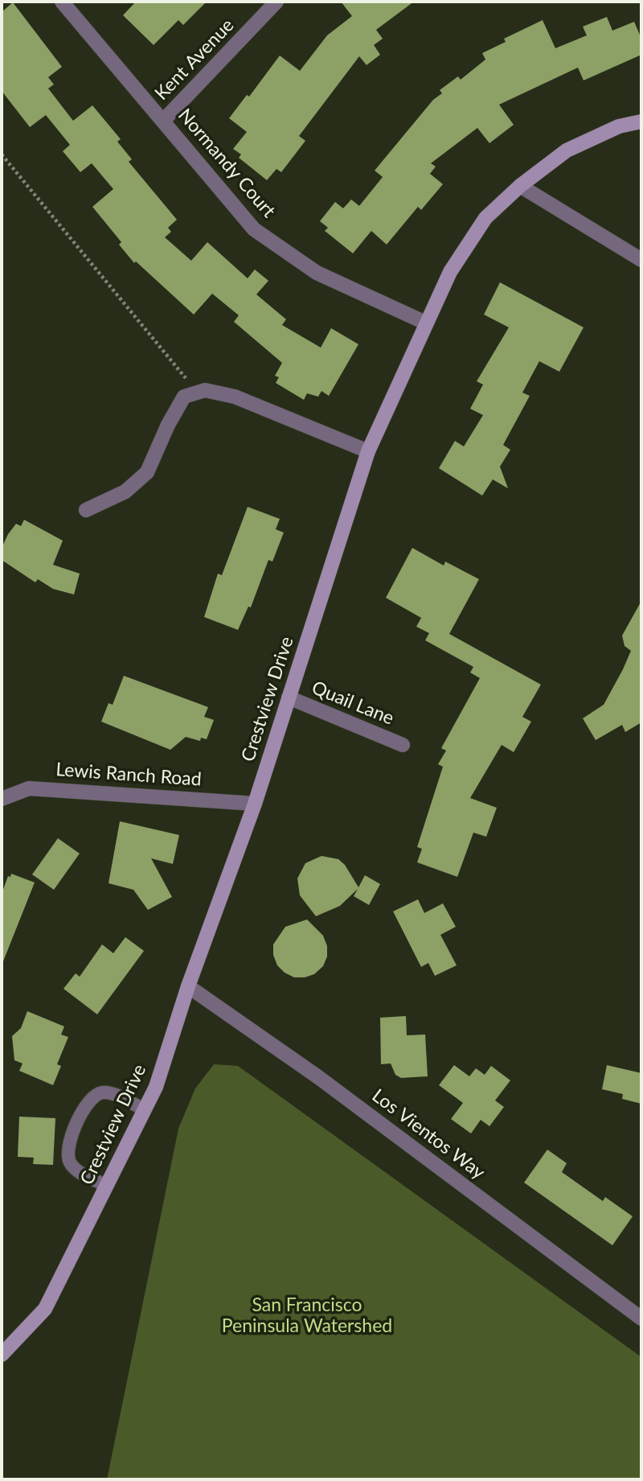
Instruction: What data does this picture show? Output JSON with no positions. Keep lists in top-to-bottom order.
{
  "streets": {
    "street": [
      "Kent Avenue",
      "Normandy Court",
      "Crestview Drive",
      "Quail Lane",
      "Lewis Ranch Road",
      "Los Vientos Way"
    ]
  },
  "crossings": [
    ["Kent Avenue", "Normandy Court"],
    ["Normandy Court", "Crestview Drive"],
    ["Crestview Drive", "Quail Lane"],
    ["Crestview Drive", "Lewis Ranch Road"],
    ["Crestview Drive", "Los Vientos Way"]
  ],
  "parks": ["San Francisco Peninsula Watershed"]
}
